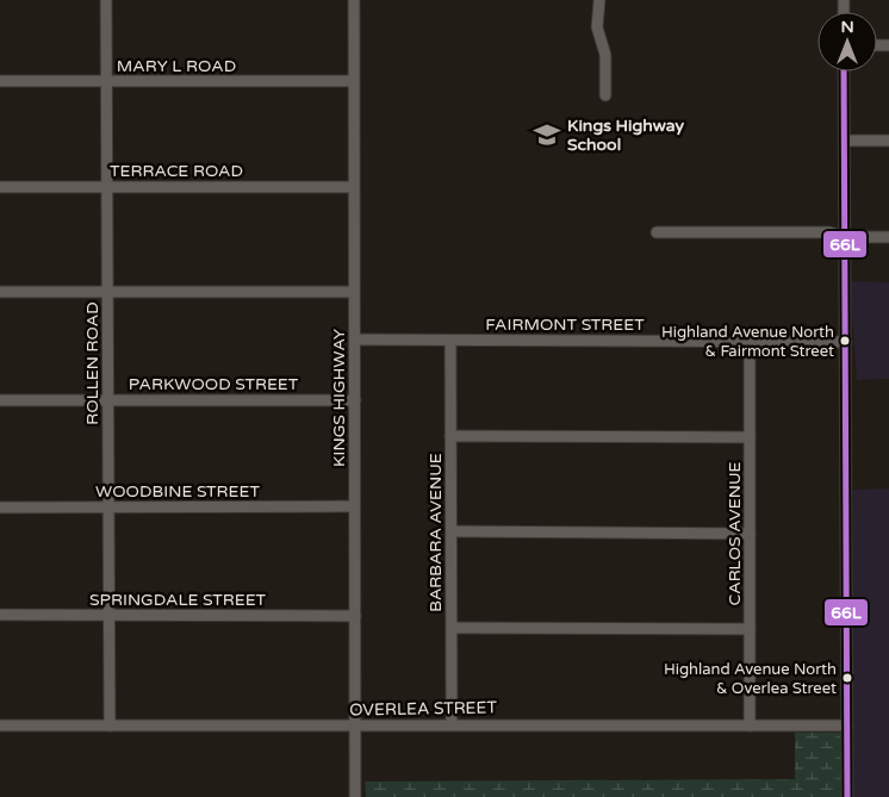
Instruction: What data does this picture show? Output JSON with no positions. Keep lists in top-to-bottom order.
{
  "streets": {
    "street": [
      "MARY L ROAD",
      "TERRACE ROAD",
      "FAIRMONT STREET",
      "ROLLEN ROAD",
      "PARKWOOD STREET",
      "KINGS HIGHWAY",
      "WOODBINE STREET",
      "BARBARA AVENUE",
      "CARLOS AVENUE",
      "SPRINGDALE STREET",
      "OVERLEA STREET"
    ]
  },
  "crossings": [
    ["MARY L ROAD", "ROLLEN ROAD"],
    ["MARY L ROAD", "KINGS HIGHWAY"],
    ["TERRACE ROAD", "ROLLEN ROAD"],
    ["TERRACE ROAD", "KINGS HIGHWAY"],
    ["FAIRMONT STREET", "KINGS HIGHWAY"],
    ["FAIRMONT STREET", "BARBARA AVENUE"],
    ["FAIRMONT STREET", "CARLOS AVENUE"],
    ["ROLLEN ROAD", "PARKWOOD STREET"],
    ["ROLLEN ROAD", "WOODBINE STREET"],
    ["ROLLEN ROAD", "SPRINGDALE STREET"],
    ["ROLLEN ROAD", "OVERLEA STREET"],
    ["PARKWOOD STREET", "KINGS HIGHWAY"],
    ["KINGS HIGHWAY", "WOODBINE STREET"],
    ["KINGS HIGHWAY", "SPRINGDALE STREET"],
    ["KINGS HIGHWAY", "OVERLEA STREET"],
    ["BARBARA AVENUE", "OVERLEA STREET"],
    ["CARLOS AVENUE", "OVERLEA STREET"]
  ],
  "places": {
    "school or university": ["Kings Highway School"],
    "other": ["Highland Avenue North & Fairmont Street", "Highland Avenue North & Overlea Street"]
  },
  "lines": ["transit line 66L"],
  "north": "top"
}
